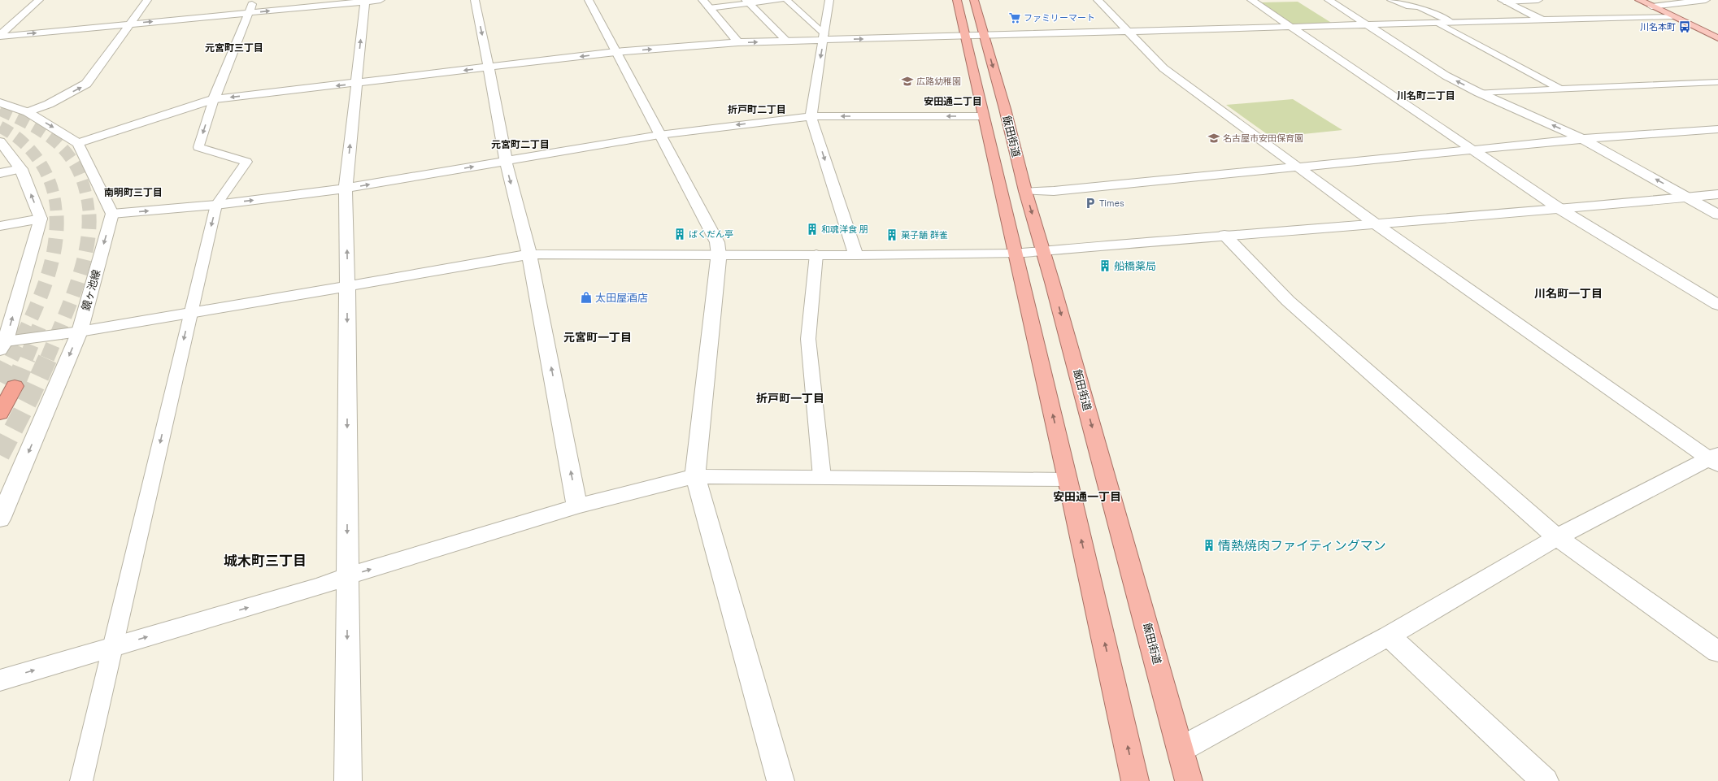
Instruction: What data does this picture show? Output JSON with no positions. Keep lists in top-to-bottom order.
{
  "streets": {
    "highway": ["飯田街道"],
    "street": ["鏡ヶ池線"]
  },
  "districts": [
    "元宮町三丁目",
    "川名町二丁目",
    "安田通二丁目",
    "折戸町二丁目",
    "元宮町二丁目",
    "南明町三丁目",
    "川名町一丁目",
    "元宮町一丁目",
    "折戸町一丁目",
    "安田通一丁目",
    "城木町三丁目"
  ],
  "places": {
    "supermarket": ["ファミリーマート"],
    "bus stop": ["川名本町"],
    "school or university": ["広路幼稚園", "名古屋市安田保育園"],
    "parking": ["Times"],
    "building": [
      "和魂洋食 朋",
      "ばくだん亭",
      "菓子舗 群雀",
      "船橋薬局",
      "情熱焼肉ファイティングマン"
    ],
    "shop": ["太田屋酒店"]
  }
}
